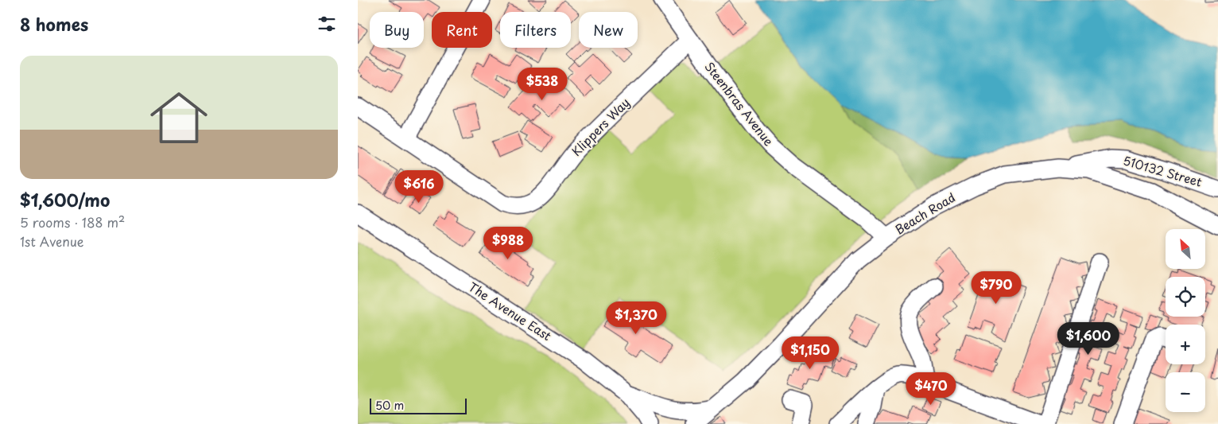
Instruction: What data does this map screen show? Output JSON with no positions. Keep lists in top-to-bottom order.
{
  "streets": {
    "street": [
      "Steenbras Avenue",
      "Klippers Way",
      "510132 Street",
      "Beach Road",
      "The Avenue East"
    ]
  },
  "crossings": [
    ["Steenbras Avenue", "Klippers Way"],
    ["Steenbras Avenue", "Beach Road"],
    ["510132 Street", "Beach Road"]
  ],
  "scale_bar": "50 m",
  "north": "top left",
  "page": {
    "heading": "8 homes",
    "chip": [
      "Buy",
      "Rent",
      "Filters",
      "New"
    ],
    "list": [
      {
        "name": "$1,600/mo",
        "note": "5 rooms · 188 m² · 1st Avenue"
      }
    ],
    "price": [
      "$538",
      "$616",
      "$988",
      "$790",
      "$1,370",
      "$1,600",
      "$1,150",
      "$470"
    ],
    "map_buttons": ["+", "−"],
    "scale": "50 m"
  }
}
